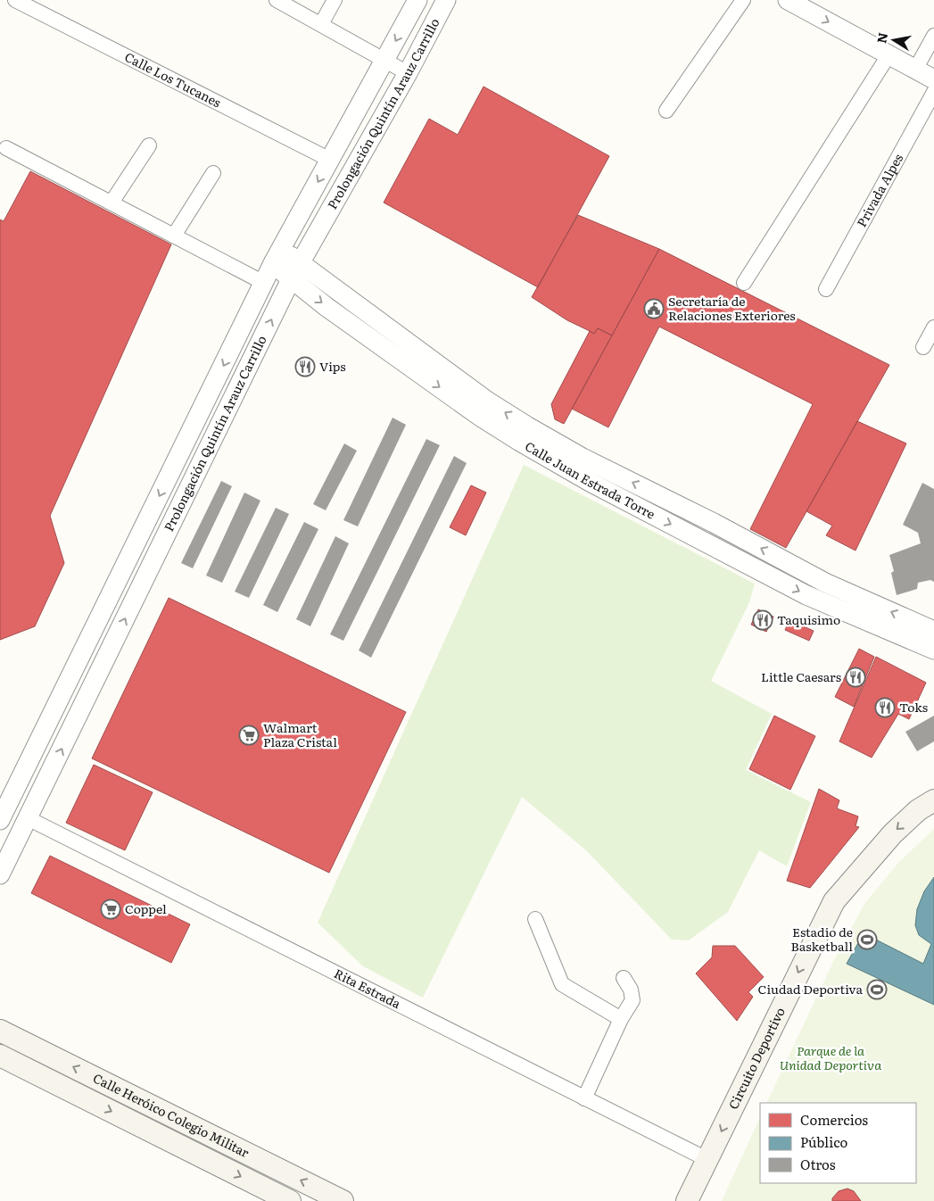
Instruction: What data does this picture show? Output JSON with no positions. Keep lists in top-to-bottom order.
{
  "streets": {
    "main road": ["Circuito Deportivo", "Calle Heróico Colegio Militar"],
    "street": [
      "Calle Los Tucanes",
      "Prolongación Quintín Arauz Carrillo",
      "Privada Alpes",
      "Calle Juan Estrada Torre",
      "Rita Estrada"
    ]
  },
  "crossings": [
    ["Calle Los Tucanes", "Prolongación Quintín Arauz Carrillo"],
    ["Prolongación Quintín Arauz Carrillo", "Calle Juan Estrada Torre"],
    ["Prolongación Quintín Arauz Carrillo", "Rita Estrada"],
    ["Rita Estrada", "Circuito Deportivo"]
  ],
  "one_way": ["Circuito Deportivo"],
  "parks": ["Parque de la Unidad Deportiva"],
  "places": {
    "public building": ["Secretaría de Relaciones Exteriores"],
    "restaurant": [
      "Vips",
      "Taquisimo",
      "Little Caesars",
      "Toks"
    ],
    "supermarket": ["Walmart Plaza Cristal", "Coppel"],
    "sports": ["Estadio de Basketball", "Ciudad Deportiva"]
  },
  "legend": ["Comercios", "Público", "Otros"],
  "north": "left"
}
